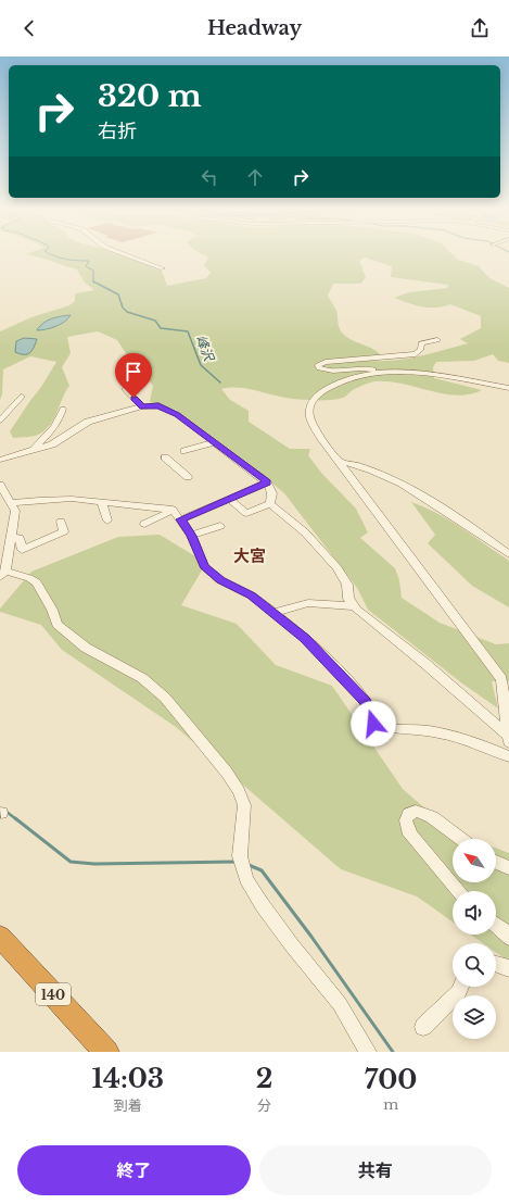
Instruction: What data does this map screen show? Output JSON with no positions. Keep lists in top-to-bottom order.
{
  "streets": {
    "highway": ["140"]
  },
  "districts": ["大宮"],
  "water": ["峰沢"],
  "north": "top left",
  "page": {
    "header": "Headway",
    "turn": ["320 m", "右折"],
    "eta": [
      "14:03",
      "到着",
      "2",
      "分",
      "700",
      "m"
    ],
    "buttons": ["終了", "共有"]
  }
}
